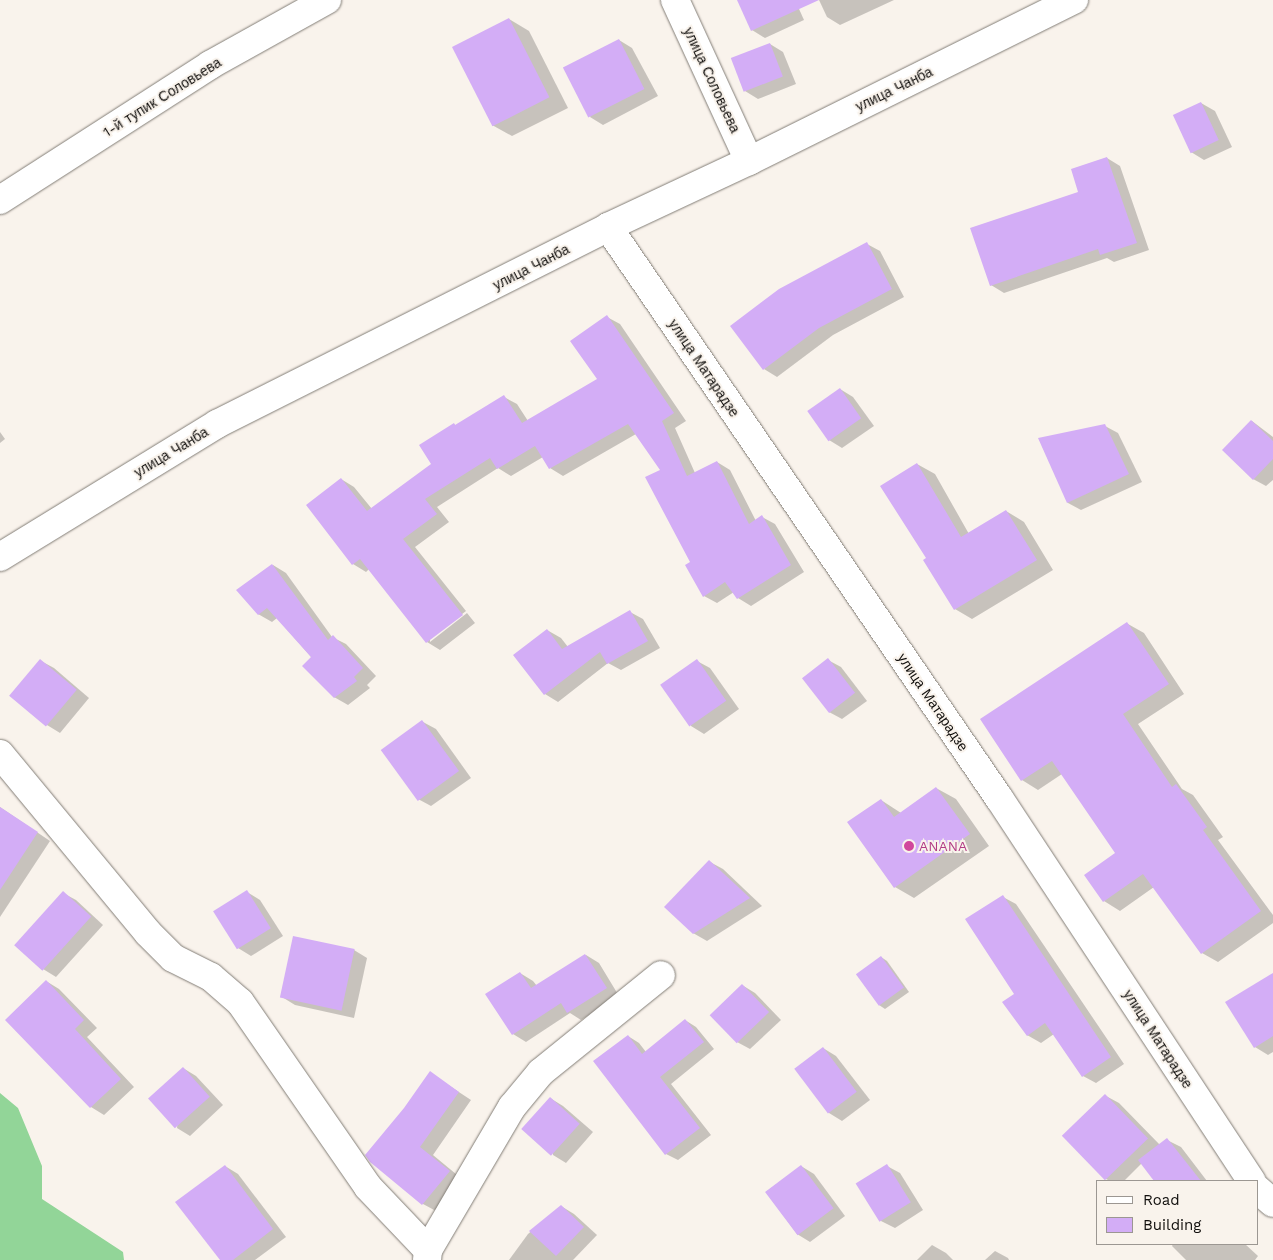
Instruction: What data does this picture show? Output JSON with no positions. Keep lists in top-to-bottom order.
{
  "streets": {
    "street": [
      "улица Соловьева",
      "улица Чанба",
      "1-й тупик Соловьева",
      "улица Матарадзе"
    ]
  },
  "crossings": [
    ["улица Соловьева", "улица Чанба"],
    ["улица Чанба", "улица Матарадзе"]
  ],
  "places": ["ANANA"],
  "legend": ["Road", "Building"]
}
